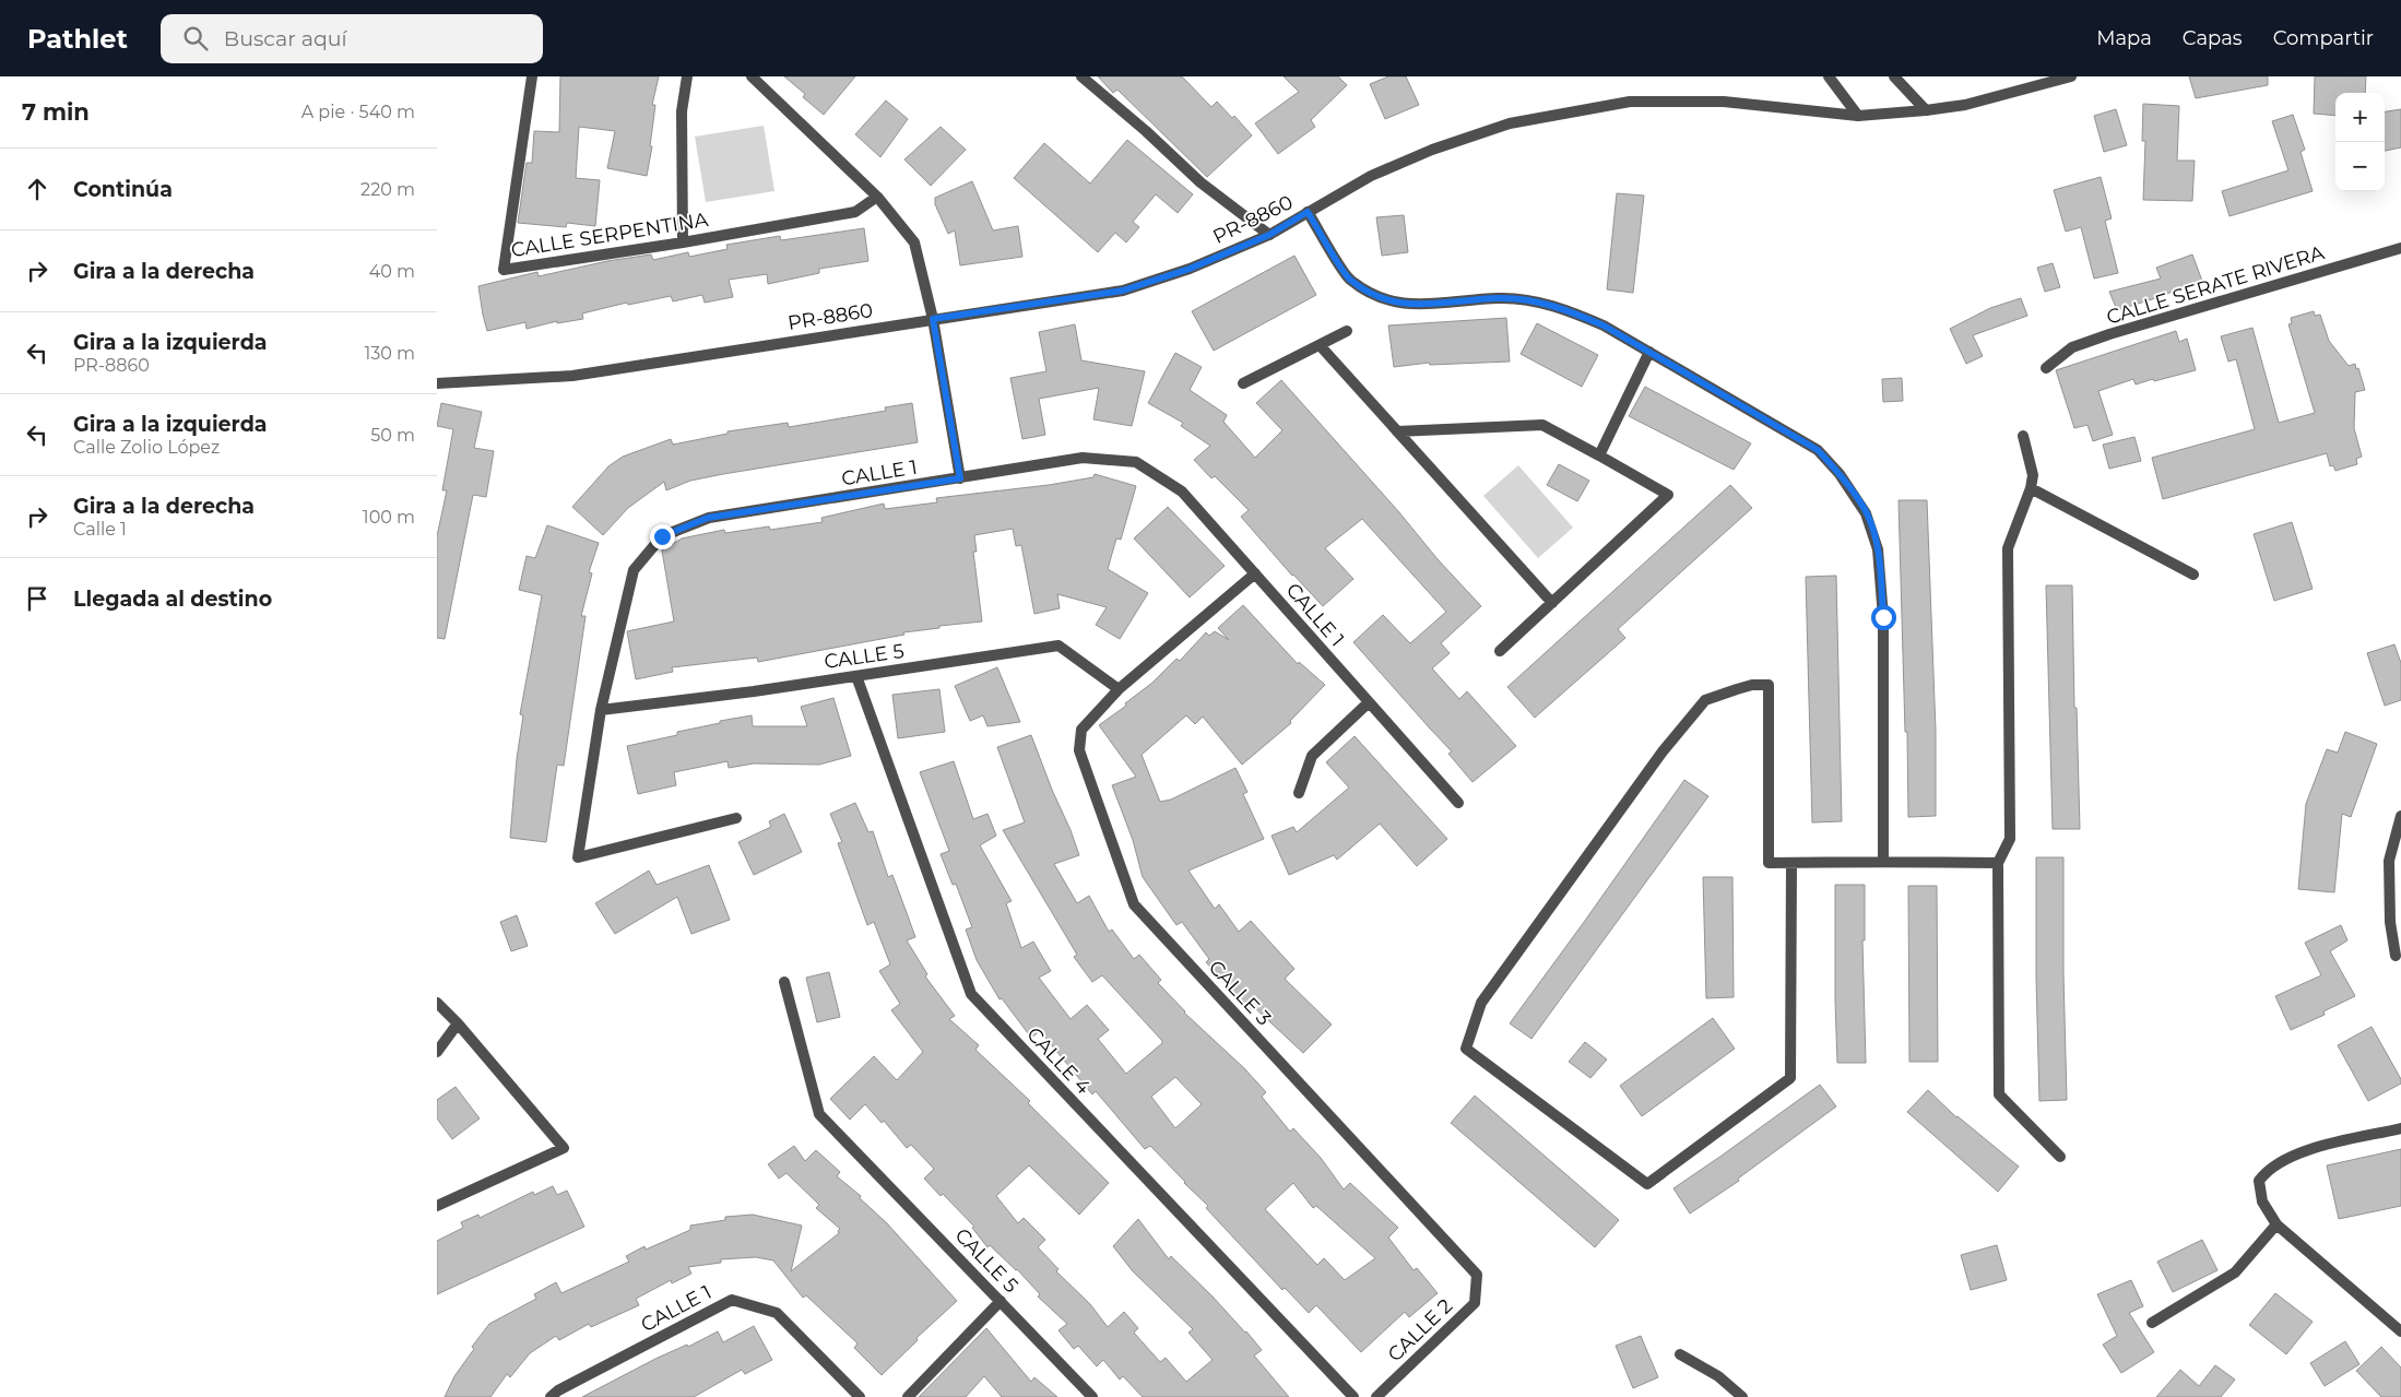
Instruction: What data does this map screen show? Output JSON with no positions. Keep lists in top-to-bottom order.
{
  "streets": {
    "street": [
      "PR-8860",
      "CALLE SERPENTINA",
      "CALLE SERATE RIVERA",
      "CALLE 1",
      "CALLE 5",
      "CALLE 3",
      "CALLE 4",
      "CALLE 2"
    ]
  },
  "crossings": [
    ["CALLE 1", "CALLE 5"],
    ["CALLE 1", "CALLE 3"],
    ["CALLE 5", "CALLE 3"],
    ["CALLE 5", "CALLE 4"],
    ["CALLE 3", "CALLE 2"]
  ],
  "page": {
    "header": "Pathlet",
    "search": "Buscar aquí",
    "nav": ["Mapa", "Capas", "Compartir"],
    "heading": ["7 min", "A pie · 540 m"],
    "map_buttons": ["+", "−"],
    "list": [
      ["Continúa", "220 m"],
      ["Gira a la derecha", "40 m"],
      ["Gira a la izquierda", "PR-8860", "130 m"],
      ["Gira a la izquierda", "Calle Zolio López", "50 m"],
      ["Gira a la derecha", "Calle 1", "100 m"],
      "Llegada al destino"
    ]
  }
}
